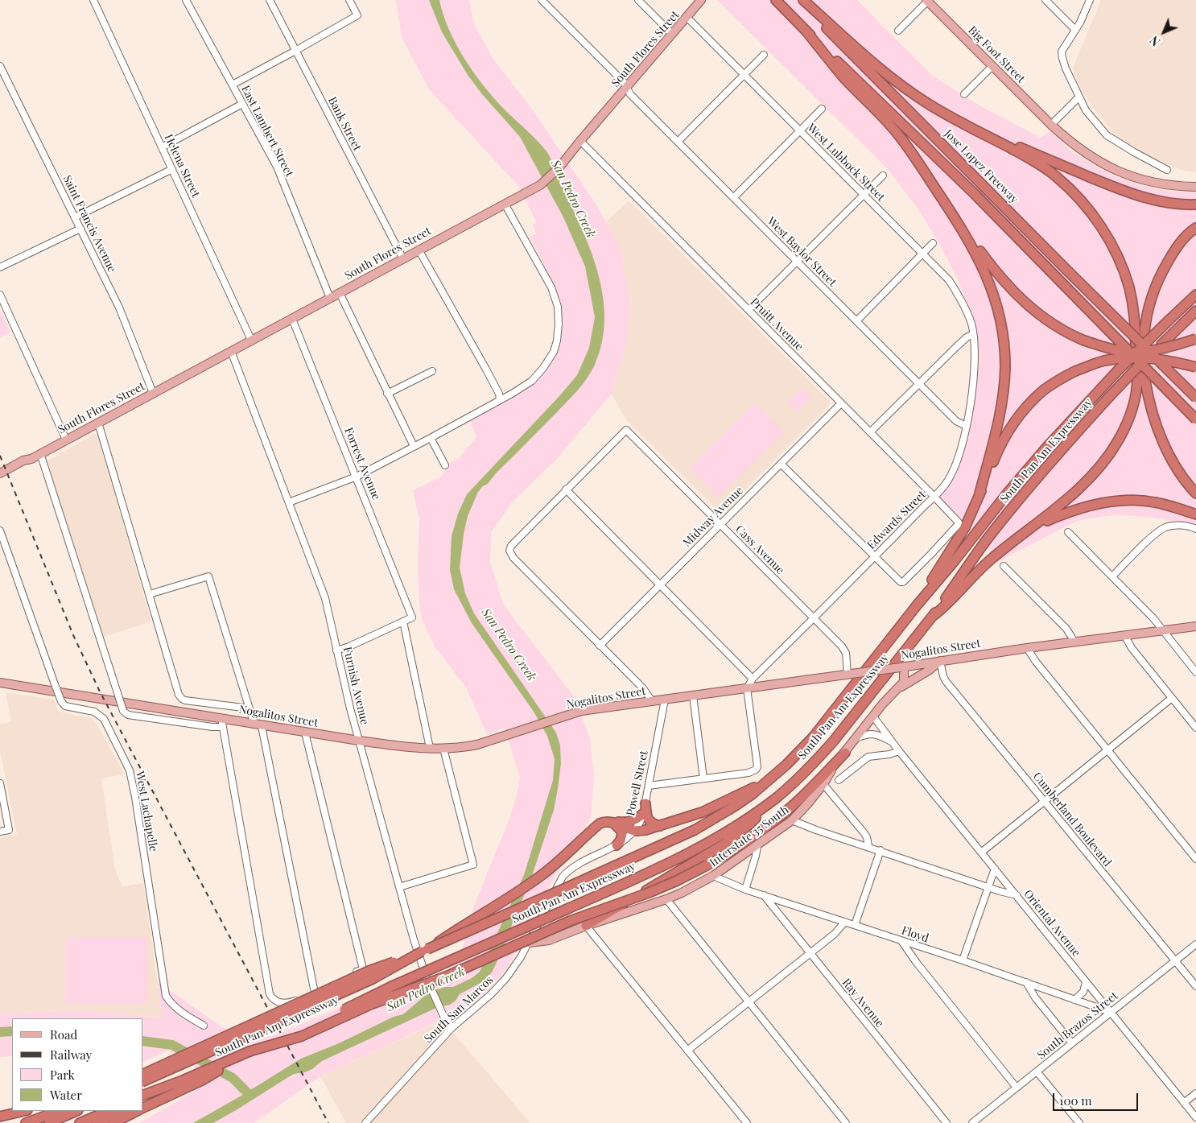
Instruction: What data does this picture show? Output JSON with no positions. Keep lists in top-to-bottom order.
{
  "streets": {
    "highway": ["Jose Lopez Freeway", "South Pan Am Expressway"],
    "main road": [
      "South Flores Street",
      "Big Foot Street",
      "Nogalitos Street",
      "Interstate 35 South"
    ],
    "street": [
      "Bank Street",
      "East Lambert Street",
      "West Lubbock Street",
      "Helena Street",
      "Saint Francis Avenue",
      "West Baylor Street",
      "Pruitt Avenue",
      "Forrest Avenue",
      "Midway Avenue",
      "Edwards Street",
      "Cass Avenue",
      "Furnish Avenue",
      "Powell Street",
      "West Lachapelle",
      "Cumberland Boulevard",
      "Oriental Avenue",
      "Floyd",
      "Ray Avenue",
      "South San Marcos",
      "South Brazos Street"
    ]
  },
  "crossings": [
    ["South Flores Street", "Bank Street"],
    ["South Flores Street", "East Lambert Street"],
    ["South Flores Street", "West Lubbock Street"],
    ["South Flores Street", "Helena Street"],
    ["South Flores Street", "Saint Francis Avenue"],
    ["South Flores Street", "West Baylor Street"],
    ["South Flores Street", "Pruitt Avenue"],
    ["South Flores Street", "Forrest Avenue"],
    ["South Flores Street", "Furnish Avenue"],
    ["West Lubbock Street", "Edwards Street"],
    ["West Baylor Street", "Edwards Street"],
    ["Pruitt Avenue", "Midway Avenue"],
    ["Pruitt Avenue", "Edwards Street"],
    ["Midway Avenue", "Cass Avenue"],
    ["Edwards Street", "Cass Avenue"],
    ["Edwards Street", "Nogalitos Street"],
    ["Cass Avenue", "Nogalitos Street"],
    ["Nogalitos Street", "Furnish Avenue"],
    ["Nogalitos Street", "Powell Street"],
    ["Nogalitos Street", "Cumberland Boulevard"],
    ["Nogalitos Street", "Interstate 35 South"],
    ["Furnish Avenue", "South San Marcos"],
    ["Powell Street", "Interstate 35 South"],
    ["Powell Street", "South San Marcos"],
    ["Cumberland Boulevard", "Interstate 35 South"],
    ["Cumberland Boulevard", "South Brazos Street"],
    ["Interstate 35 South", "Oriental Avenue"],
    ["Interstate 35 South", "Floyd"],
    ["Interstate 35 South", "South San Marcos"],
    ["Oriental Avenue", "Floyd"],
    ["Oriental Avenue", "South Brazos Street"],
    ["Floyd", "Ray Avenue"],
    ["Floyd", "South Brazos Street"]
  ],
  "water": ["San Pedro Creek"],
  "legend": [
    "Road",
    "Railway",
    "Park",
    "Water"
  ],
  "scale_bar": "100 m",
  "north": "bottom left"
}
